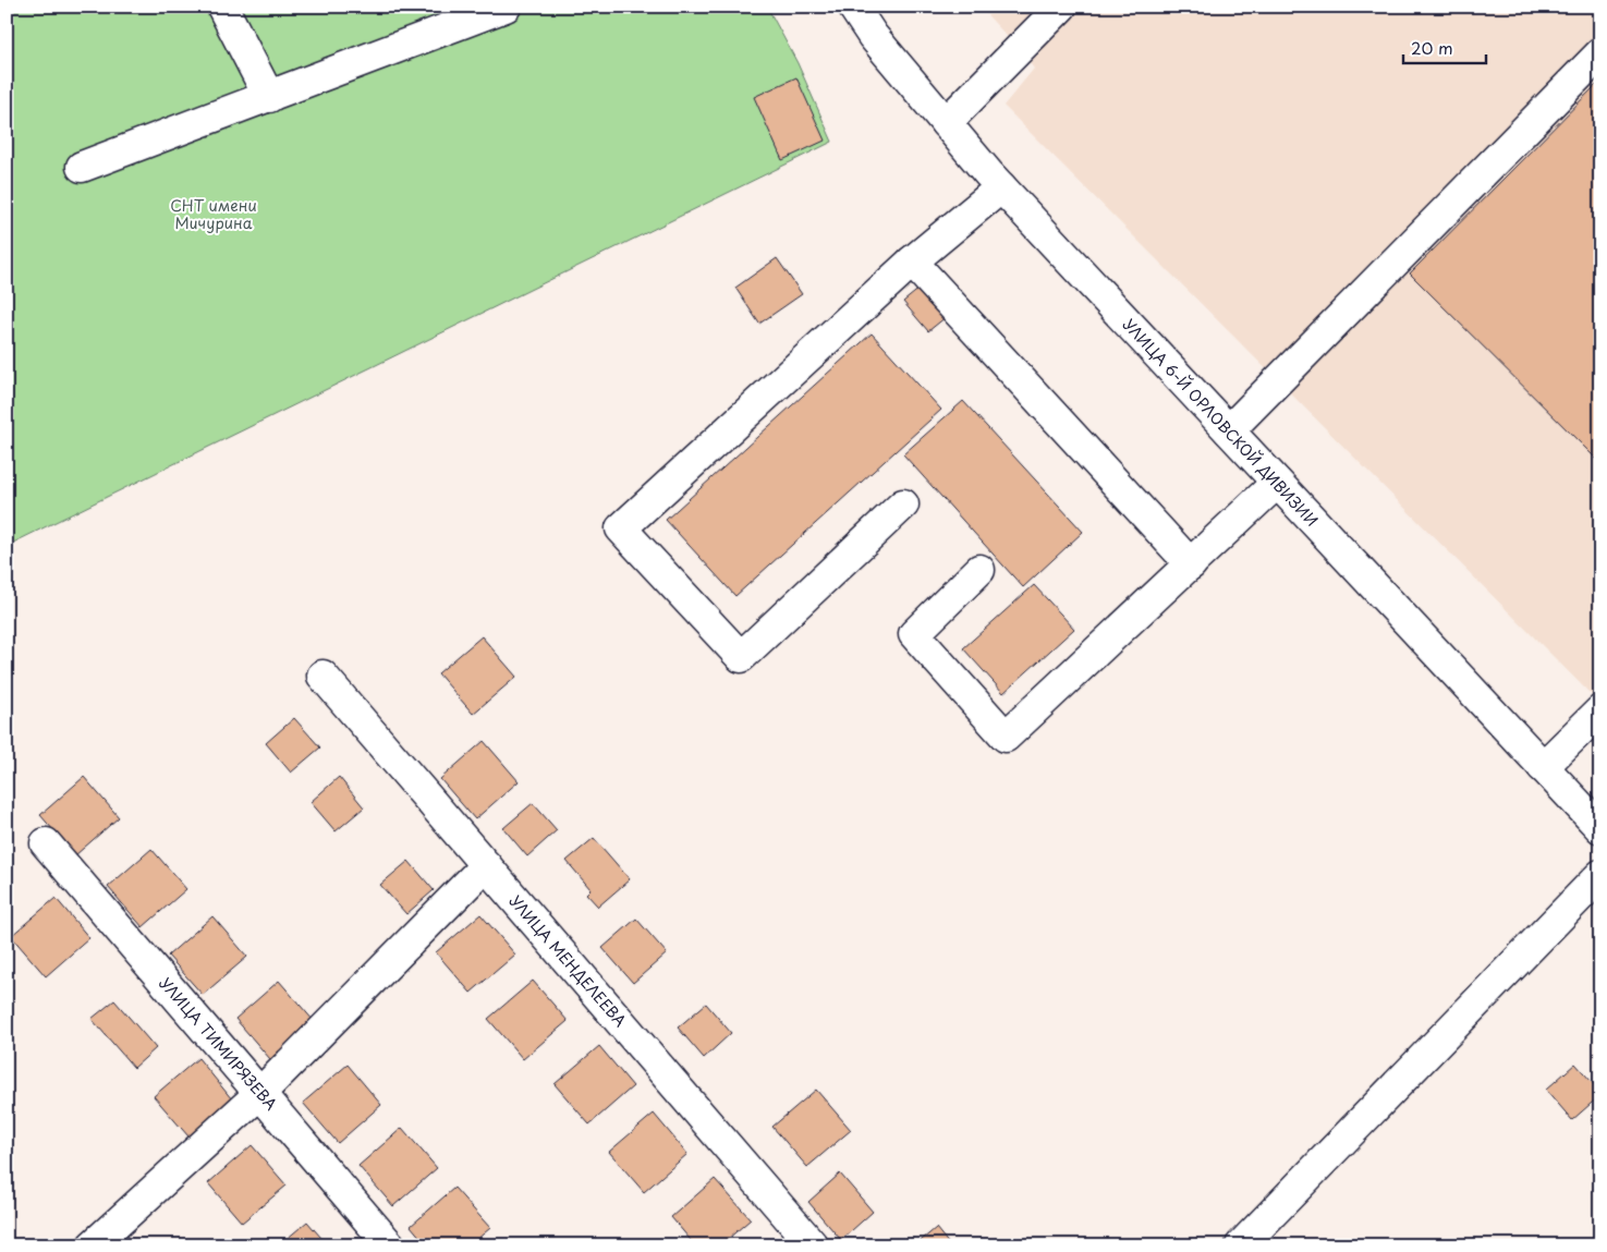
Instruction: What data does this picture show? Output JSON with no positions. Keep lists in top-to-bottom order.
{
  "streets": {
    "street": ["УЛИЦА 6-Й ОРЛОВСКОЙ ДИВИЗИИ", "УЛИЦА МЕНДЕЛЕЕВА", "УЛИЦА ТИМИРЯЗЕВА"]
  },
  "parks": ["СНТ имени Мичурина"],
  "scale_bar": "20 m"
}
